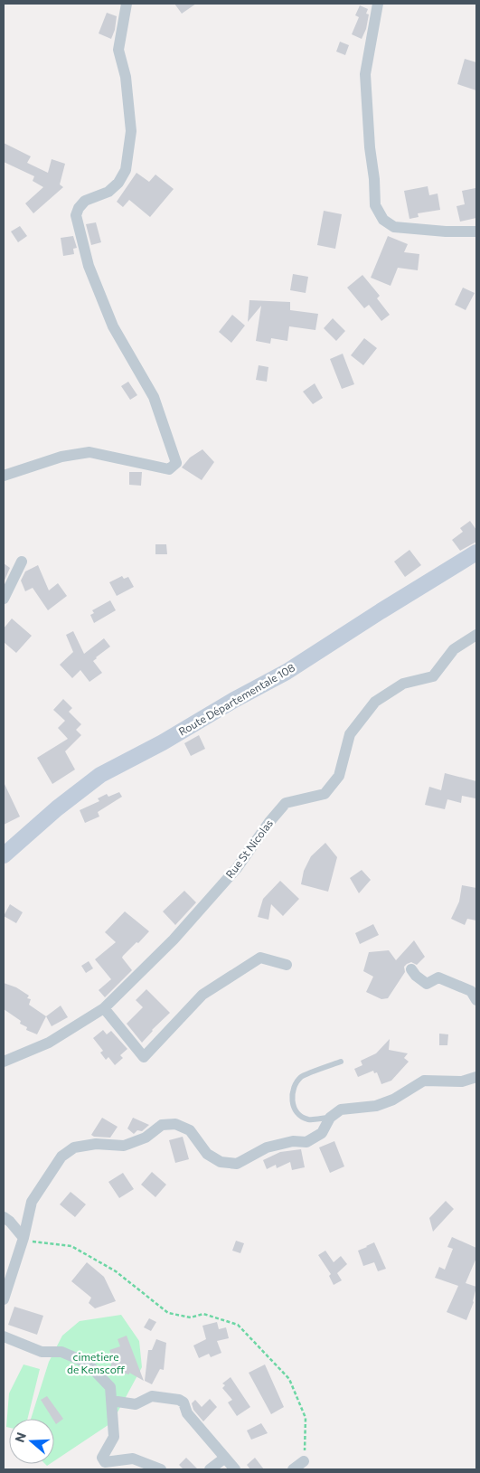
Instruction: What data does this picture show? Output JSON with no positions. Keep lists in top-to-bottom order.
{
  "streets": {
    "main road": ["Route Départementale 108"],
    "street": ["Rue St Nicolas"]
  },
  "parks": ["cimetiere de Kenscoff"],
  "north": "left"
}
